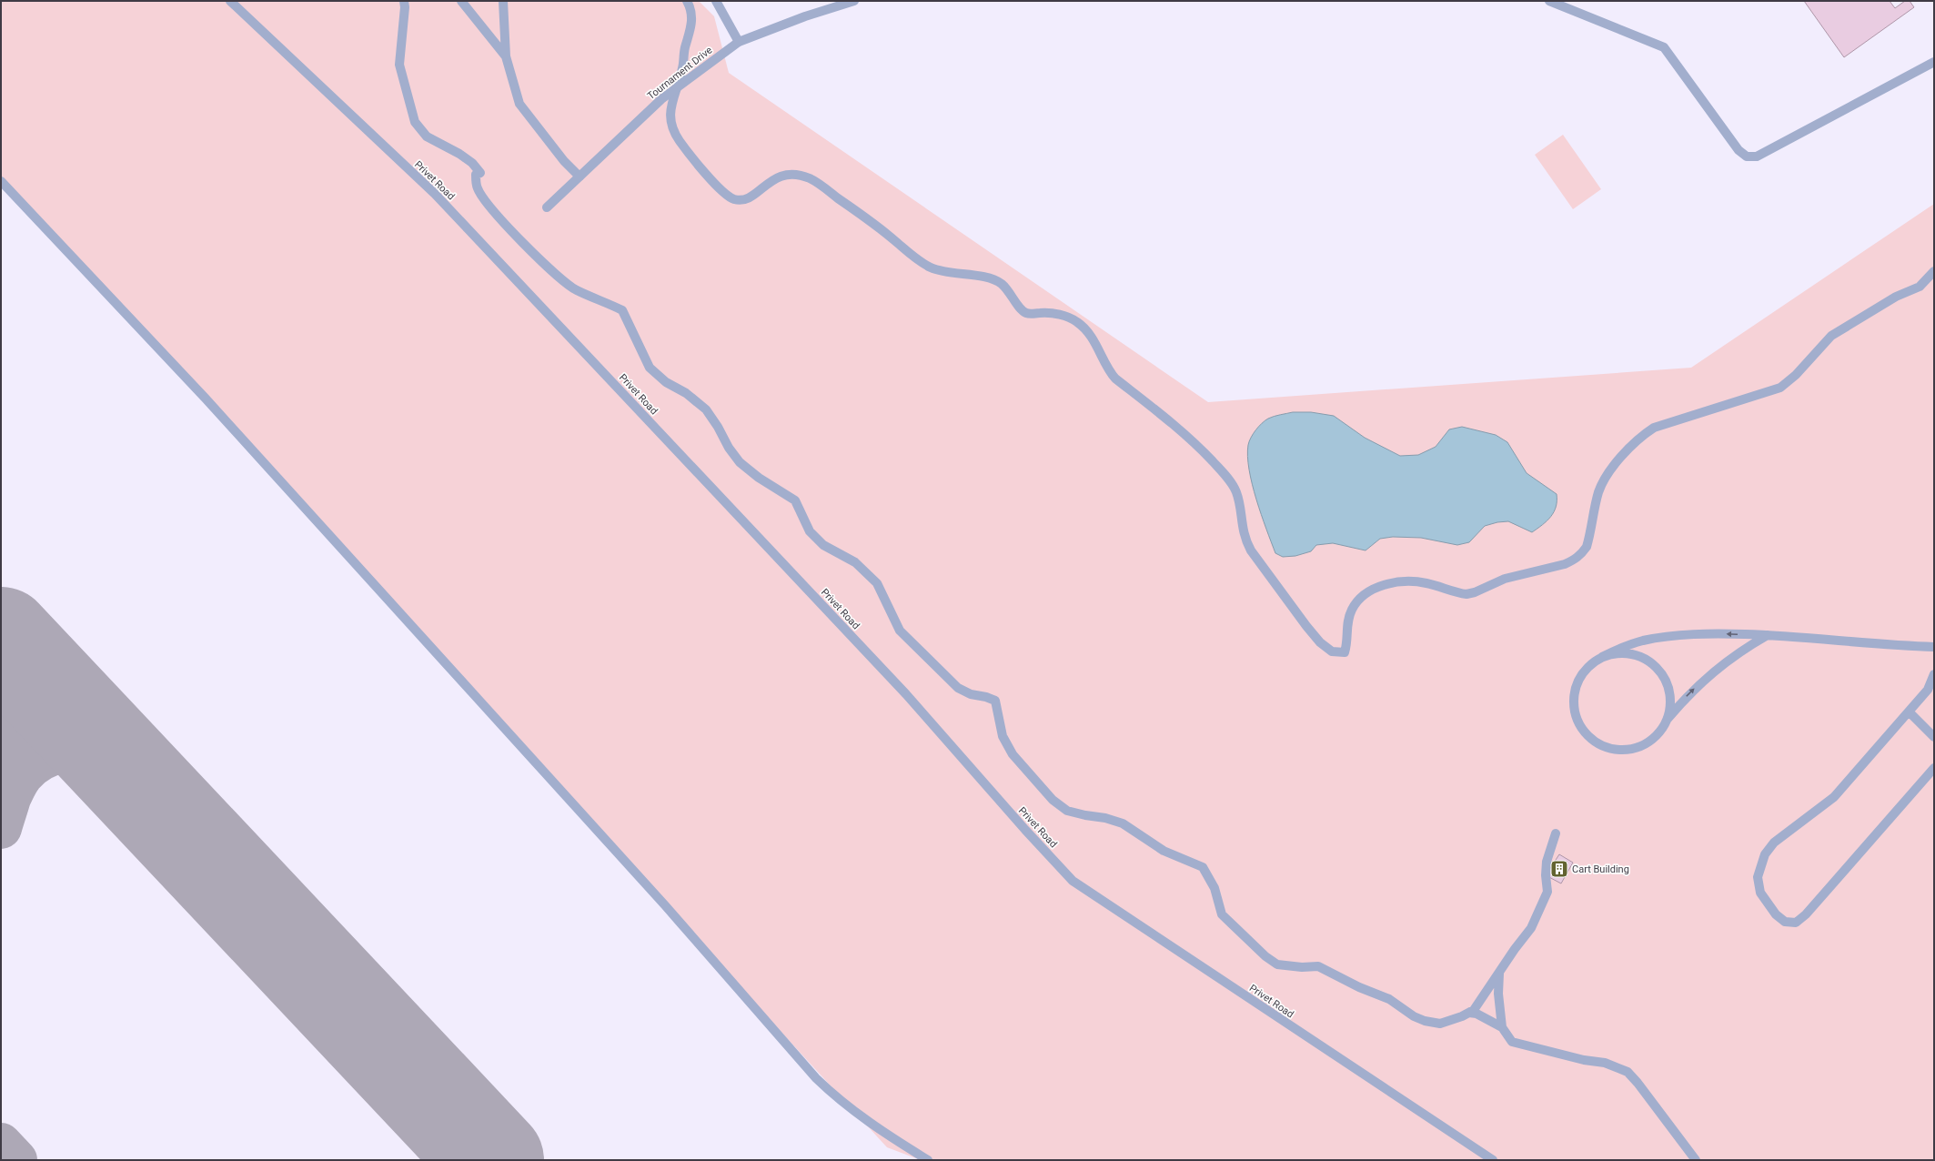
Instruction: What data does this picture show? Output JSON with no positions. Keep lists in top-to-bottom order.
{
  "streets": {
    "street": ["Tournament Drive", "Privet Road"]
  },
  "places": {
    "building": ["Cart Building"]
  }
}
